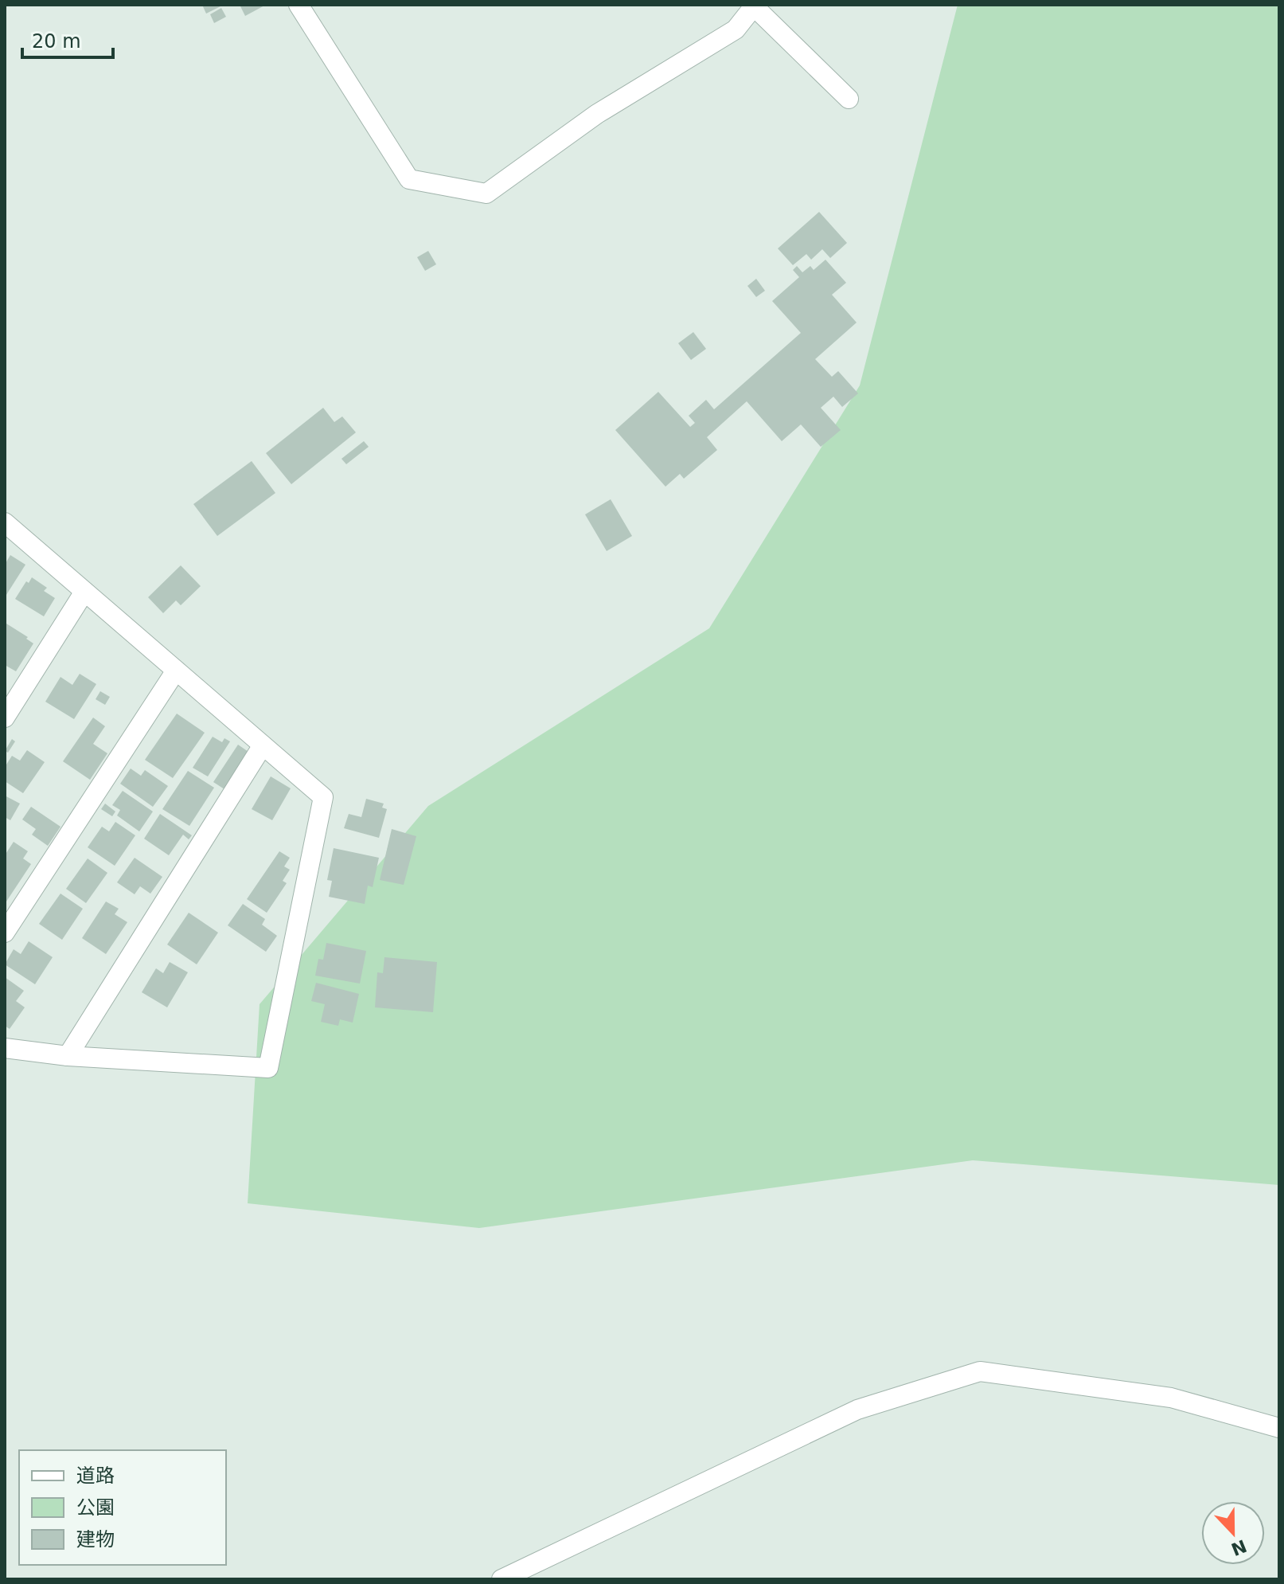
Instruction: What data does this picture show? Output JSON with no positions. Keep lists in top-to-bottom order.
{
  "legend": ["道路", "公園", "建物"],
  "scale_bar": "20 m",
  "north": "bottom"
}
